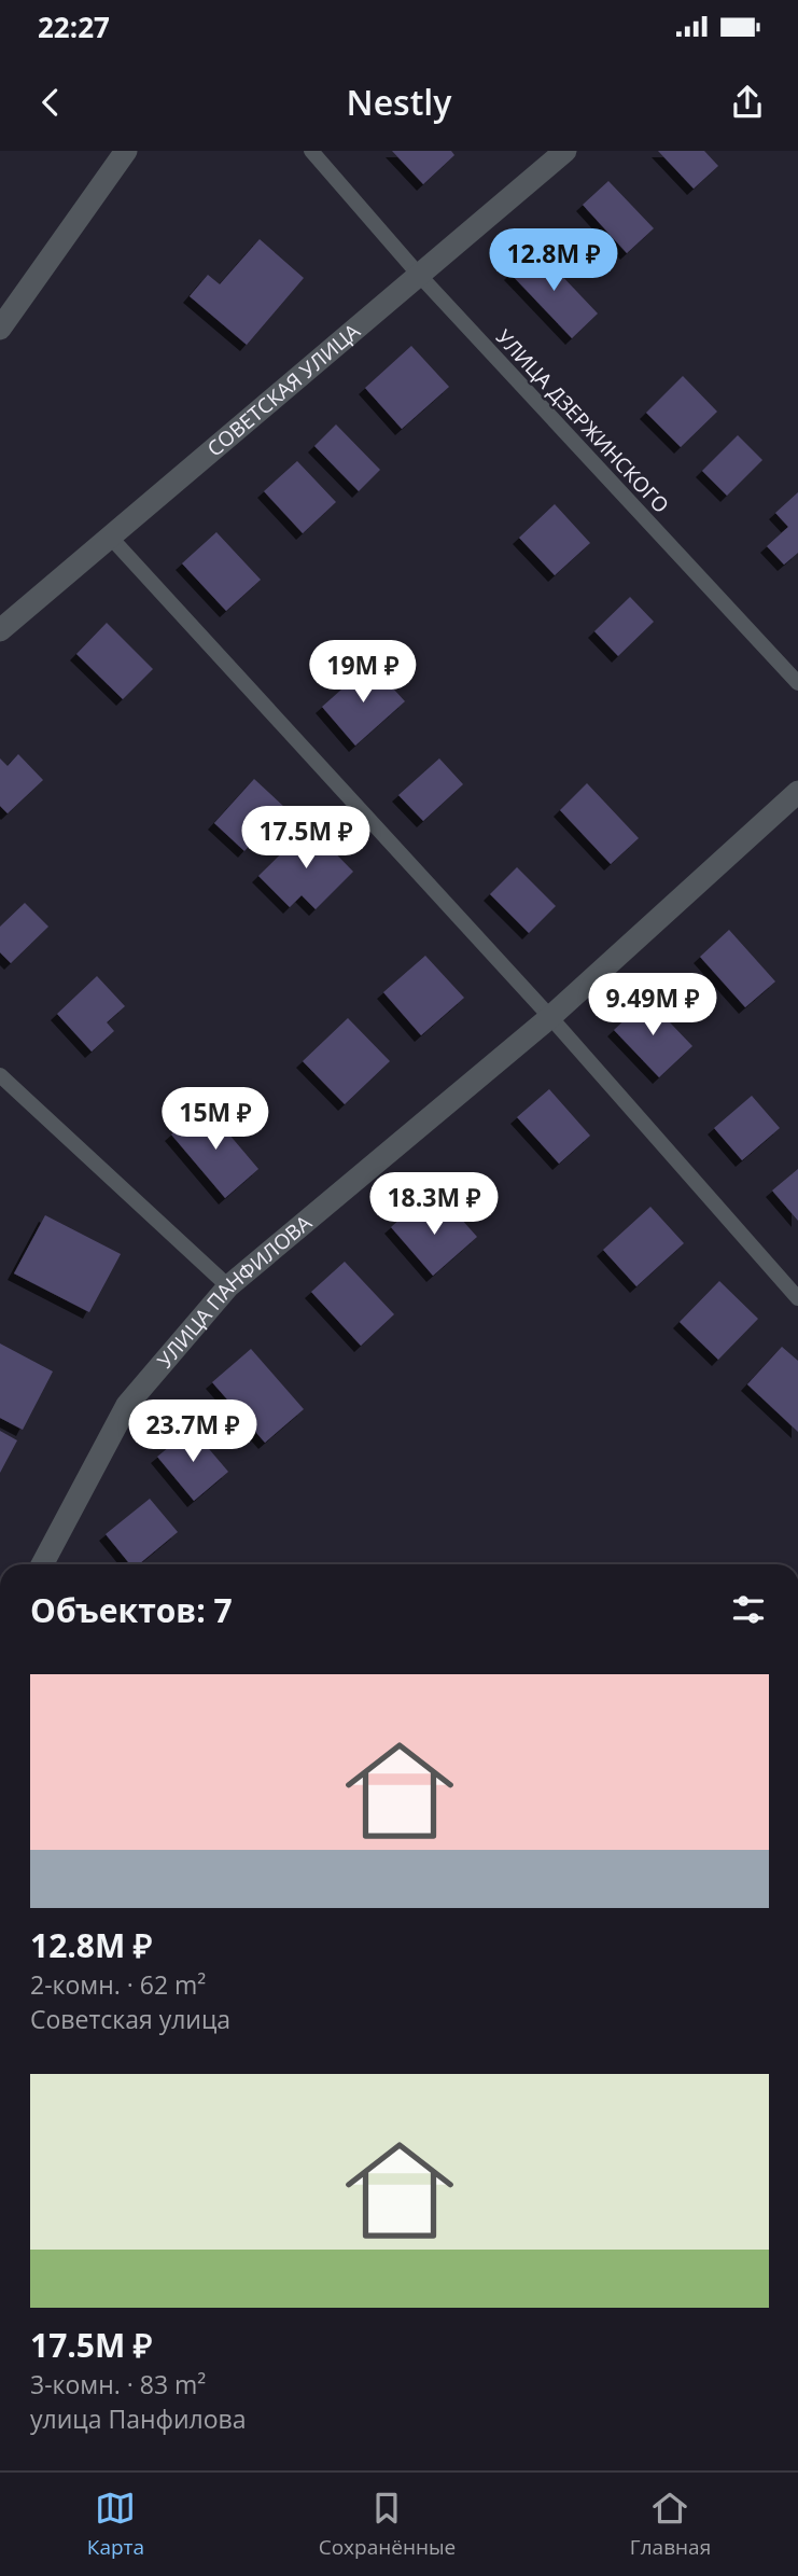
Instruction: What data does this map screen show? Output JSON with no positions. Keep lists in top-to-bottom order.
{
  "streets": {
    "street": ["СОВЕТСКАЯ УЛИЦА", "УЛИЦА ПАНФИЛОВА"],
    "lane": ["УЛИЦА ДЗЕРЖИНСКОГО"]
  },
  "crossings": [
    ["СОВЕТСКАЯ УЛИЦА", "УЛИЦА ДЗЕРЖИНСКОГО"]
  ],
  "page": {
    "status": "22:27",
    "header": "Nestly",
    "price": [
      "12.8M ₽",
      "19M ₽",
      "17.5M ₽",
      "9.49M ₽",
      "15M ₽",
      "18.3M ₽",
      "23.7M ₽"
    ],
    "heading": "Объектов: 7",
    "list": [
      {
        "name": "12.8M ₽",
        "note": "2-комн. · 62 m² · Советская улица"
      },
      {
        "name": "17.5M ₽",
        "note": "3-комн. · 83 m² · улица Панфилова"
      }
    ],
    "tabs": ["Карта", "Сохранённые", "Главная"]
  }
}
